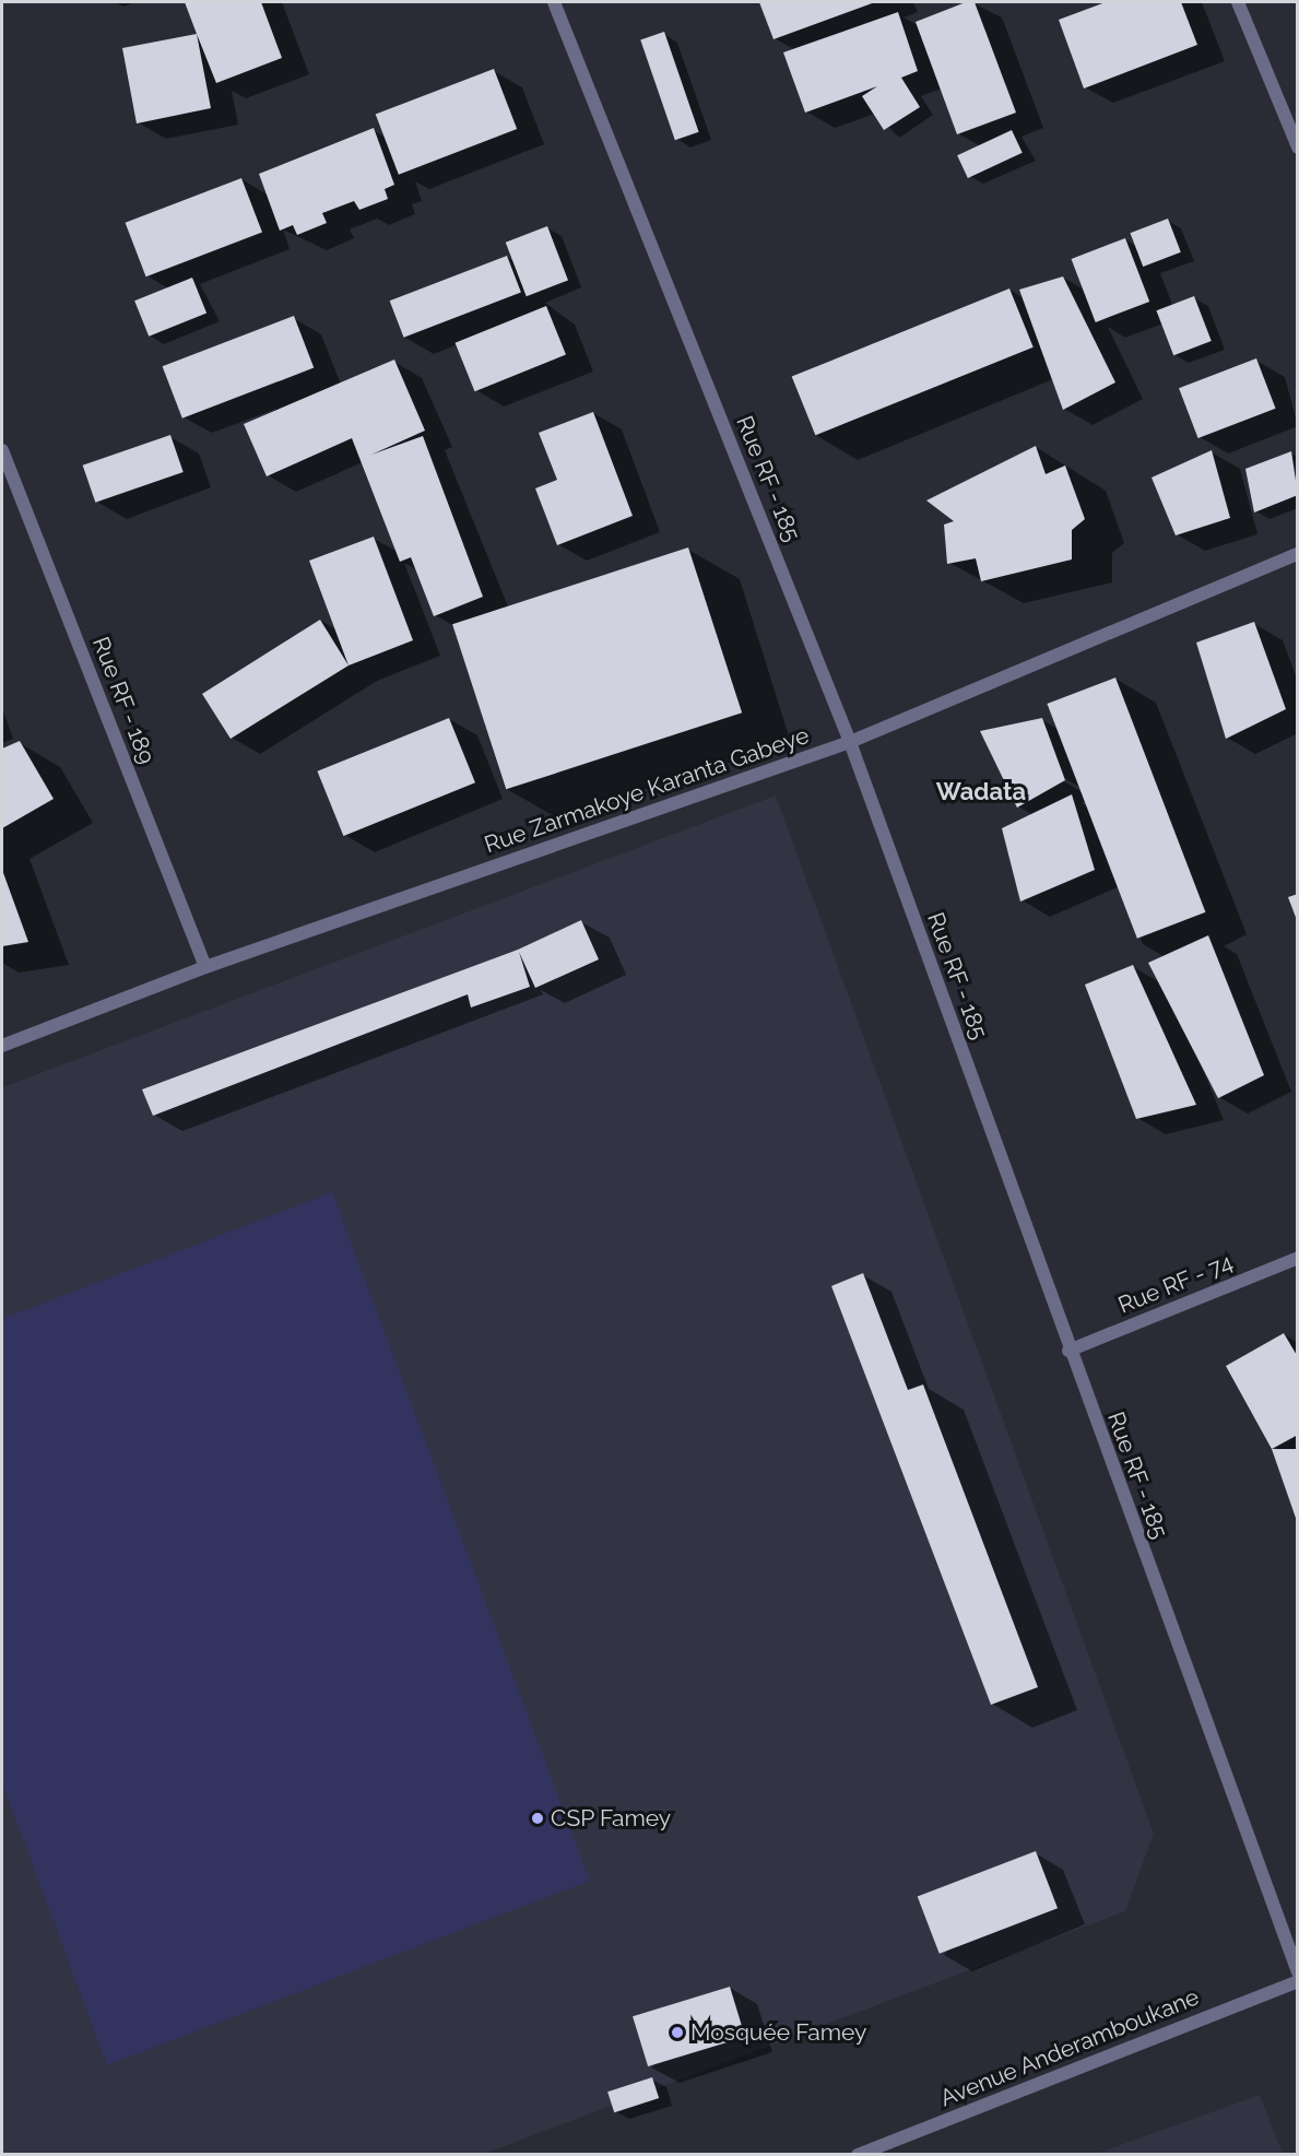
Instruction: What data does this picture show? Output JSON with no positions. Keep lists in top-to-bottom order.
{
  "streets": {
    "street": [
      "Rue RF - 185",
      "Rue RF - 189",
      "Rue Zarmakoye Karanta Gabeye",
      "Rue RF - 74",
      "Avenue Anderamboukane"
    ]
  },
  "crossings": [
    ["Rue RF - 185", "Rue Zarmakoye Karanta Gabeye"],
    ["Rue RF - 185", "Rue RF - 74"],
    ["Rue RF - 189", "Rue Zarmakoye Karanta Gabeye"]
  ],
  "districts": ["Wadata"],
  "places": ["CSP Famey", "Mosquée Famey"]
}
